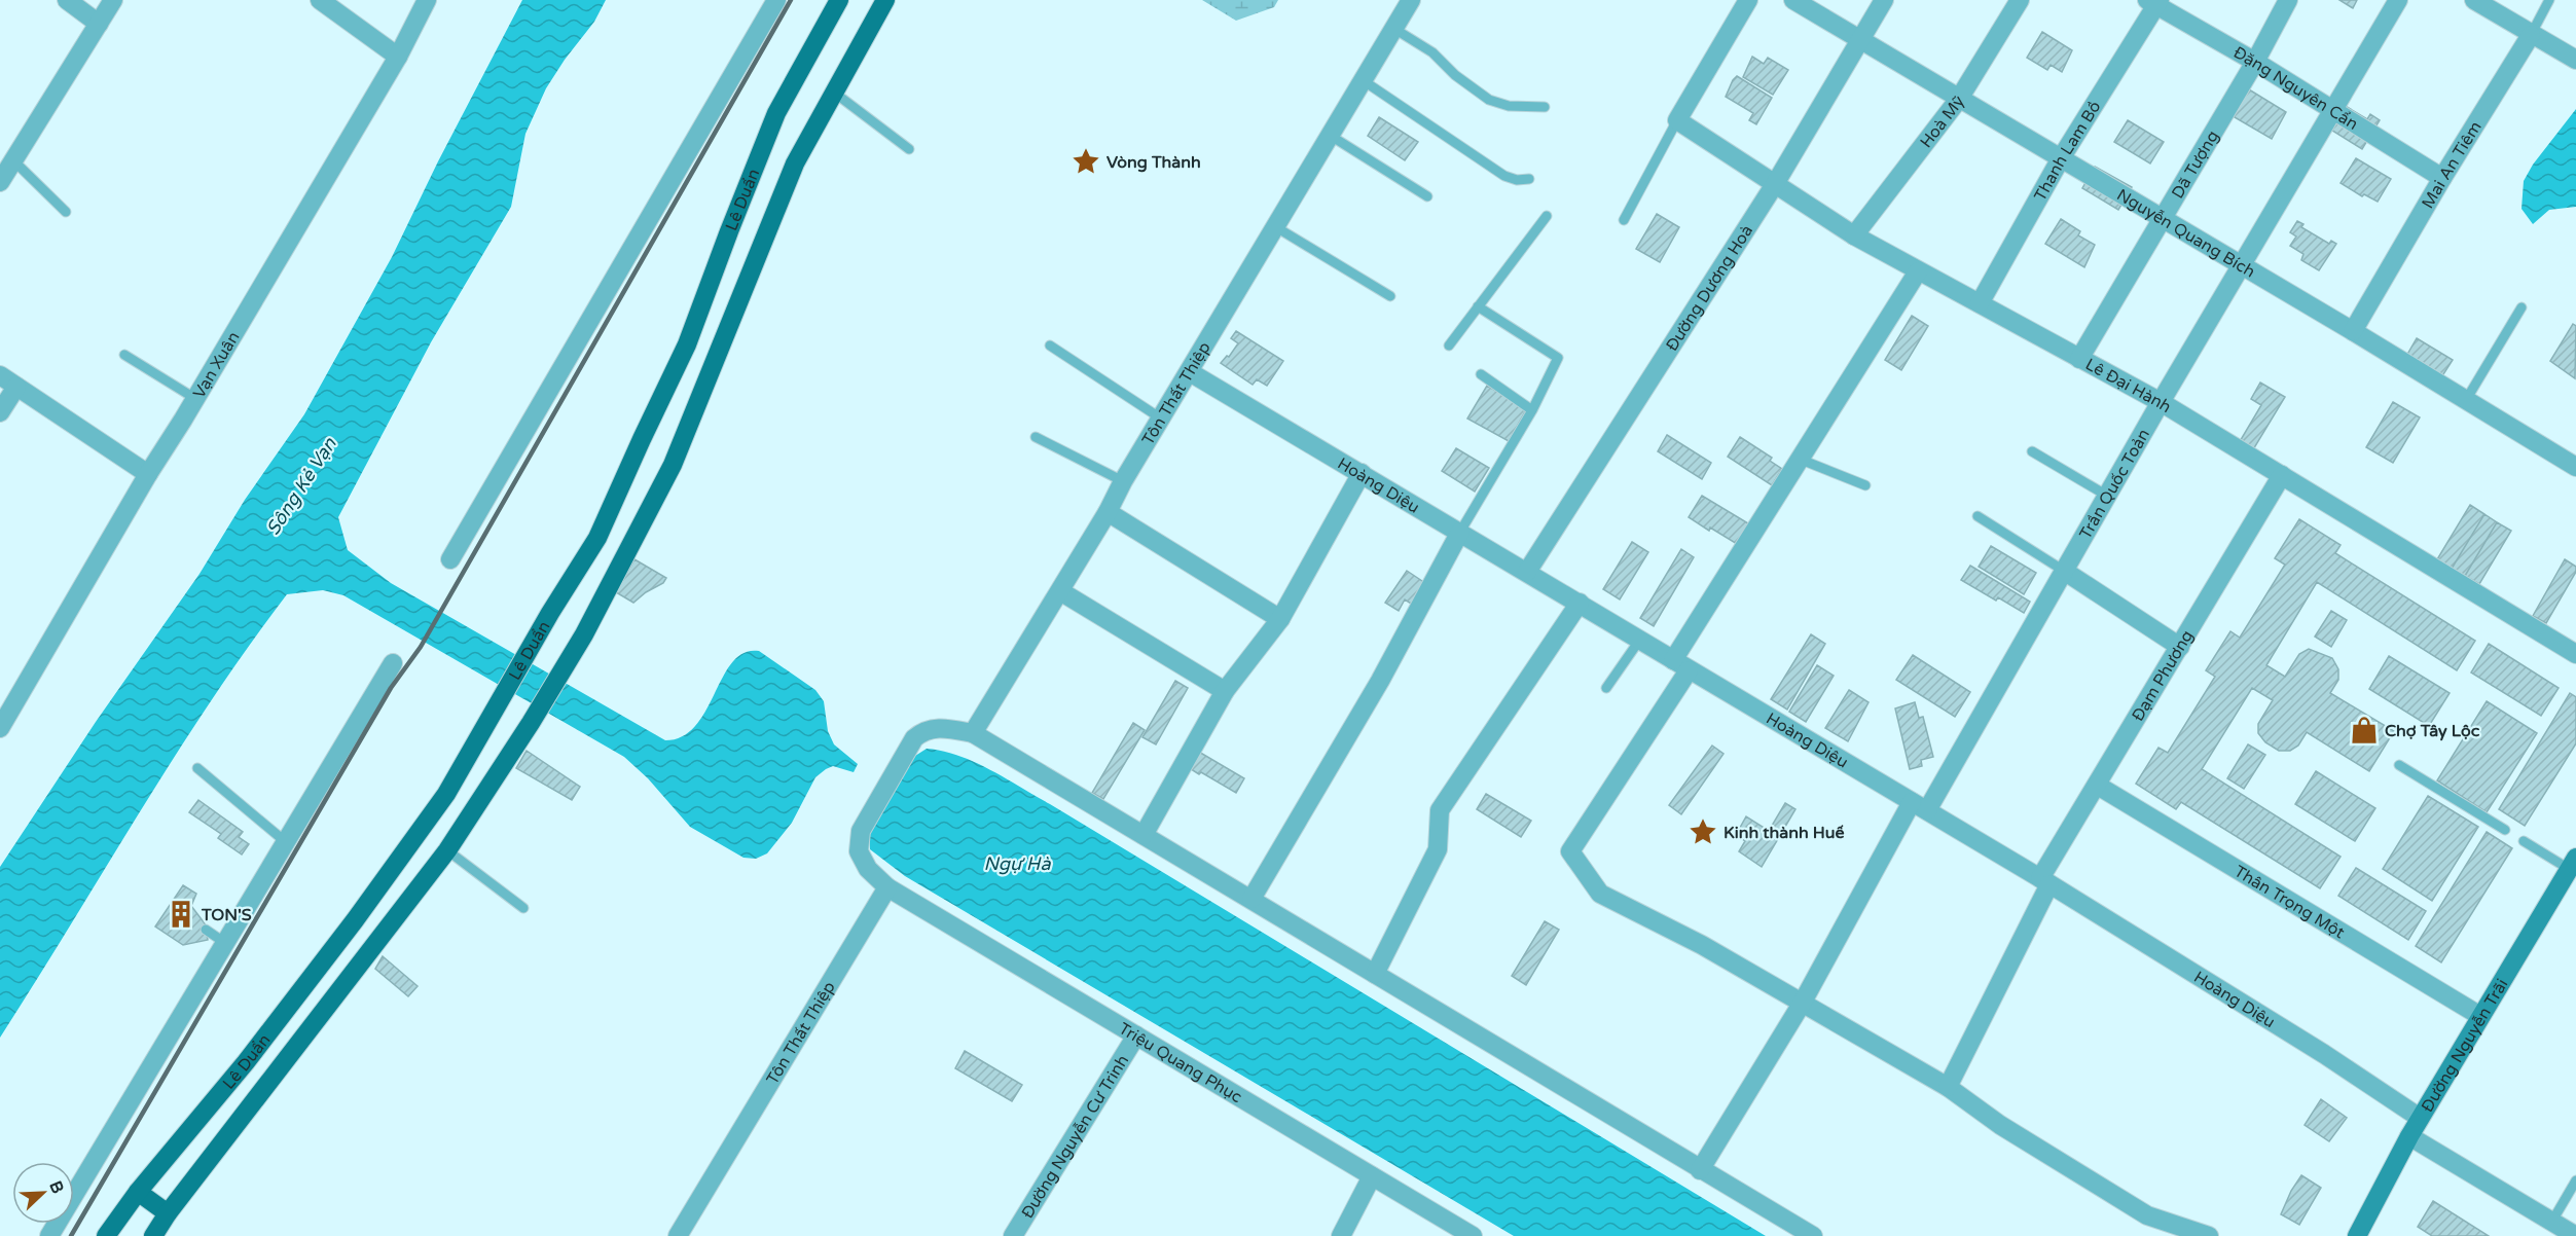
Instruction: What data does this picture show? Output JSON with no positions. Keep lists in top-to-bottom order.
{
  "streets": {
    "main road": ["Lê Duẩn", "Đường Nguyễn Trãi"],
    "street": [
      "Đặng Nguyên Cẩn",
      "Hoà Mỹ",
      "Thanh Lam Bồ",
      "Dã Tượng",
      "Mai An Tiêm",
      "Nguyễn Quang Bích",
      "Đường Dương Hoà",
      "Vạn Xuân",
      "Lê Đại Hành",
      "Tôn Thất Thiệp",
      "Hoàng Diệu",
      "Trần Quốc Toản",
      "Đạm Phương",
      "Thân Trọng Một",
      "Triệu Quang Phục",
      "Đường Nguyễn Cư Trinh"
    ]
  },
  "crossings": [
    ["Đặng Nguyên Cẩn", "Thanh Lam Bồ"],
    ["Đặng Nguyên Cẩn", "Dã Tượng"],
    ["Đặng Nguyên Cẩn", "Mai An Tiêm"],
    ["Đặng Nguyên Cẩn", "Trần Quốc Toản"],
    ["Hoà Mỹ", "Nguyễn Quang Bích"],
    ["Hoà Mỹ", "Lê Đại Hành"],
    ["Thanh Lam Bồ", "Nguyễn Quang Bích"],
    ["Thanh Lam Bồ", "Lê Đại Hành"],
    ["Dã Tượng", "Nguyễn Quang Bích"],
    ["Dã Tượng", "Lê Đại Hành"],
    ["Mai An Tiêm", "Nguyễn Quang Bích"],
    ["Nguyễn Quang Bích", "Đường Dương Hoà"],
    ["Nguyễn Quang Bích", "Trần Quốc Toản"],
    ["Đường Dương Hoà", "Lê Đại Hành"],
    ["Đường Dương Hoà", "Hoàng Diệu"],
    ["Lê Đại Hành", "Trần Quốc Toản"],
    ["Lê Đại Hành", "Đạm Phương"],
    ["Tôn Thất Thiệp", "Hoàng Diệu"],
    ["Tôn Thất Thiệp", "Triệu Quang Phục"],
    ["Hoàng Diệu", "Trần Quốc Toản"],
    ["Hoàng Diệu", "Đạm Phương"],
    ["Hoàng Diệu", "Đường Nguyễn Trãi"],
    ["Đạm Phương", "Thân Trọng Một"],
    ["Thân Trọng Một", "Đường Nguyễn Trãi"],
    ["Triệu Quang Phục", "Đường Nguyễn Cư Trinh"]
  ],
  "water": ["Sông Kẻ Vạn", "Ngự Hà"],
  "places": {
    "place": ["Vòng Thành", "Kinh thành Huế"],
    "shop": ["Chợ Tây Lộc"],
    "building": ["TON'S"]
  },
  "north": "top right"
}
